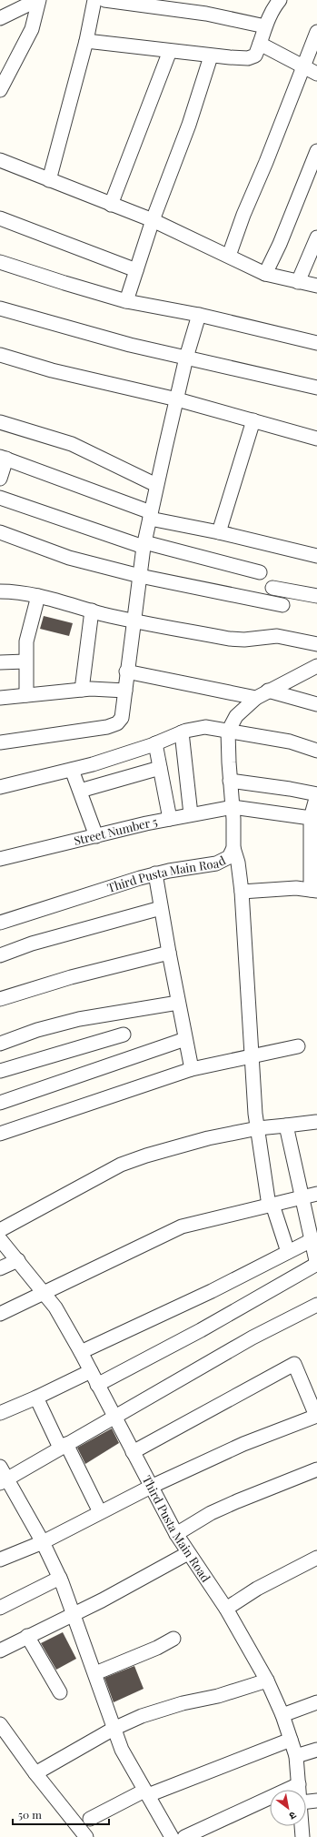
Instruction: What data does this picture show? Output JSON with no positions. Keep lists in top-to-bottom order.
{
  "streets": {
    "street": ["Street Number 5", "Third Pusta Main Road"]
  },
  "crossings": [
    ["Street Number 5", "Third Pusta Main Road"]
  ],
  "scale_bar": "50 m",
  "north": "bottom right"
}
